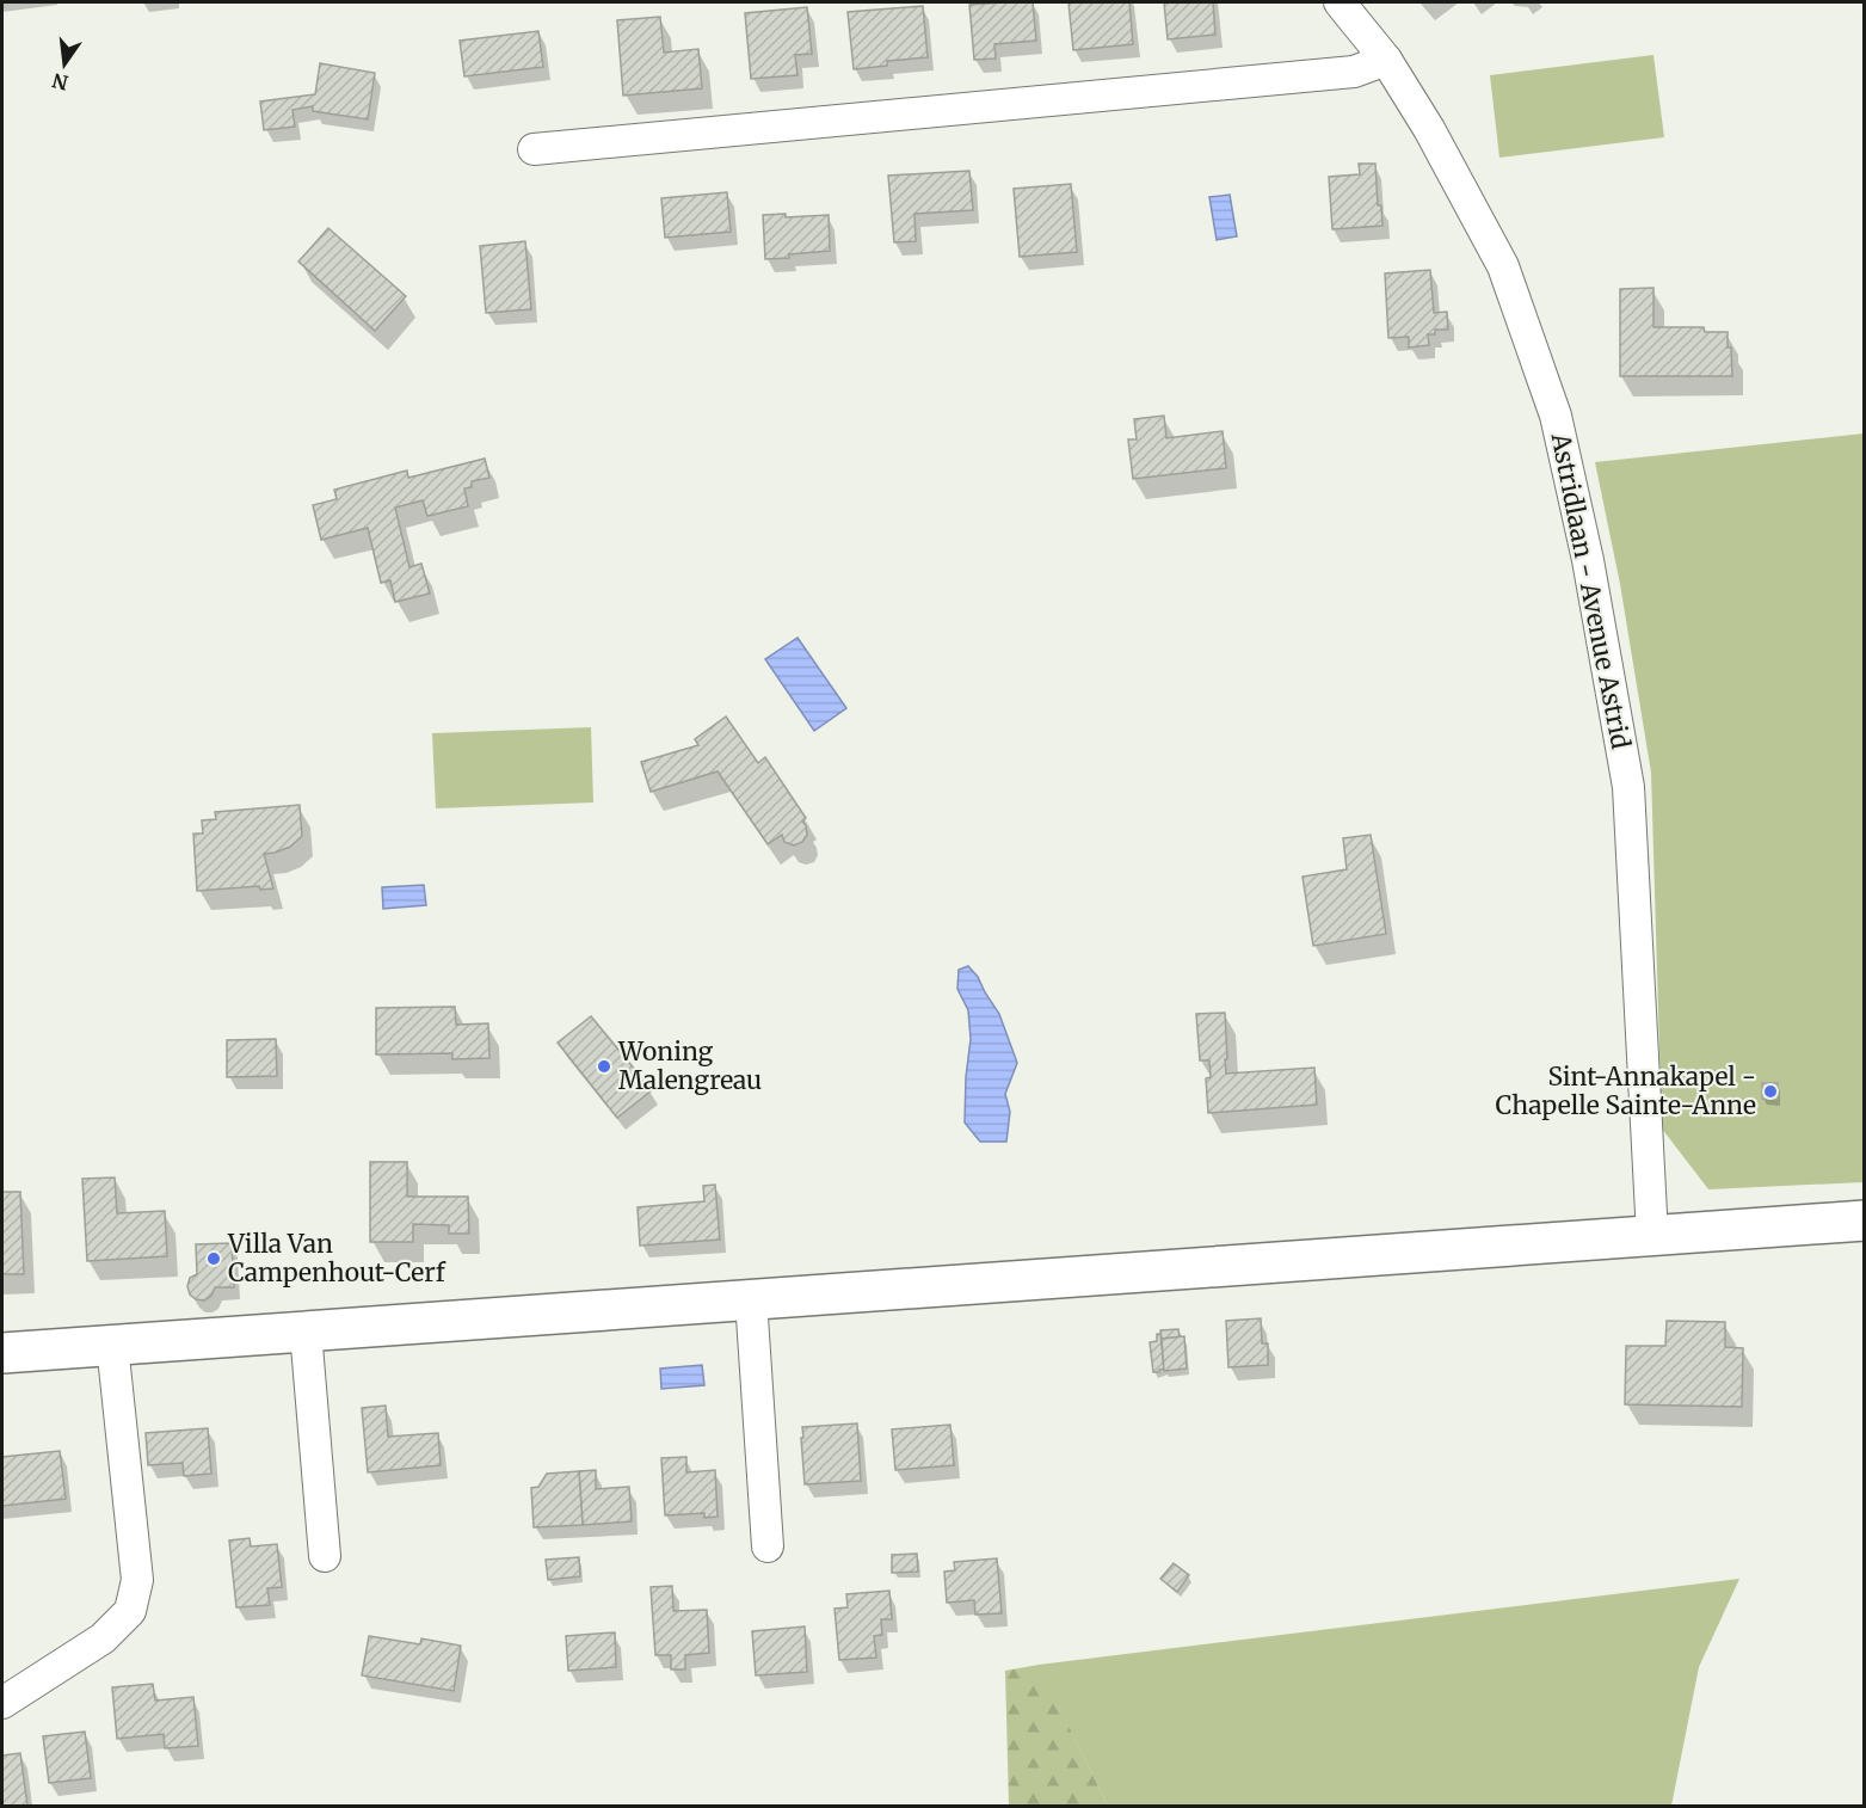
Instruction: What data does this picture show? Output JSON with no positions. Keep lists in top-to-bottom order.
{
  "streets": {
    "street": ["Astridlaan - Avenue Astrid"]
  },
  "places": ["Woning Malengreau", "Sint-Annakapel - Chapelle Sainte-Anne", "Villa Van Campenhout-Cerf"],
  "north": "bottom"
}
